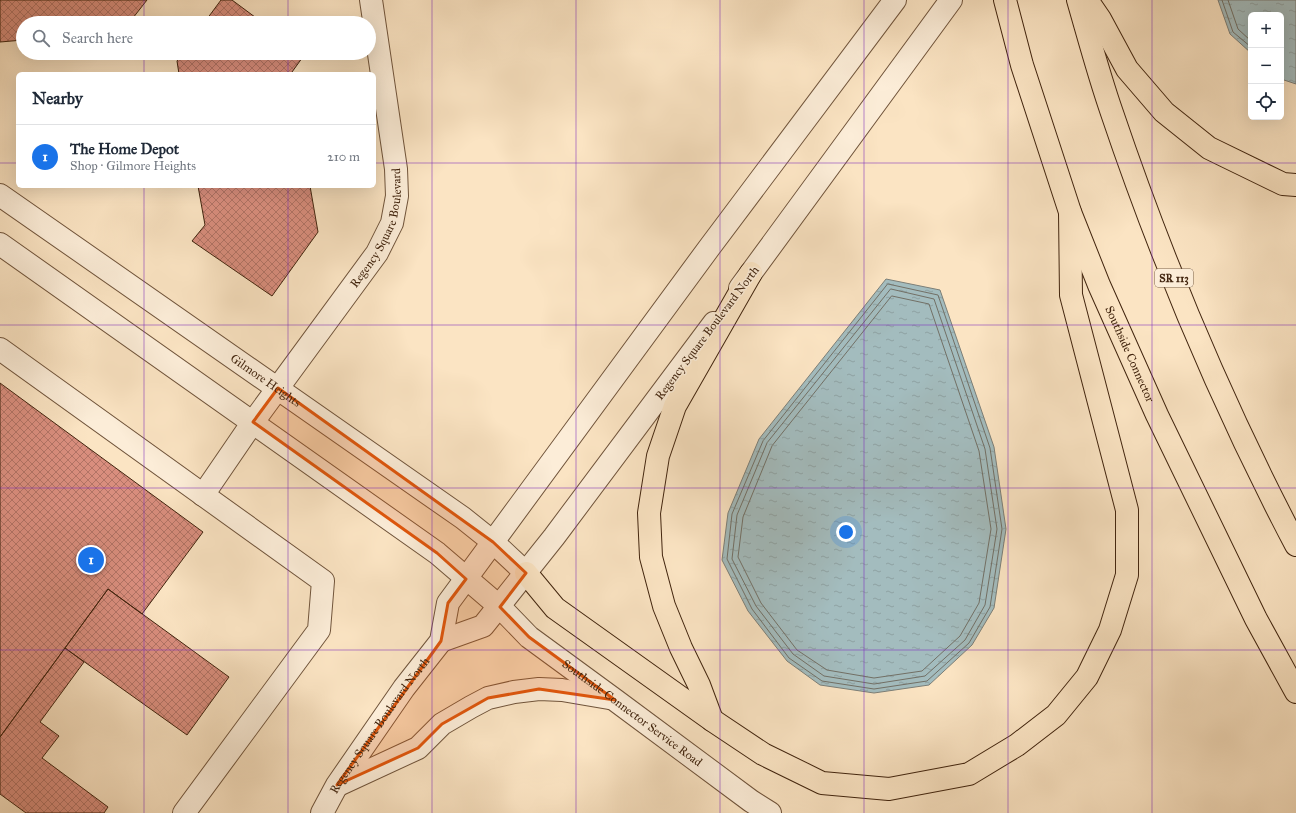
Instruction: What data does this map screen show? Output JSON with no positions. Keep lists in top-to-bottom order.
{
  "streets": {
    "highway": ["SR 113", "Southside Connector"],
    "street": [
      "Regency Square Boulevard",
      "Regency Square Boulevard North",
      "Gilmore Heights",
      "Southside Connector Service Road"
    ]
  },
  "crossings": [
    ["Regency Square Boulevard", "Gilmore Heights"],
    ["Regency Square Boulevard North", "Gilmore Heights"],
    ["Regency Square Boulevard North", "Southside Connector Service Road"]
  ],
  "page": {
    "map_buttons": ["+", "−"],
    "search": "Search here",
    "heading": "Nearby",
    "list": [
      {
        "mark": "1",
        "name": "The Home Depot",
        "note": "Shop · Gilmore Heights",
        "value": "210 m"
      }
    ],
    "pins": "1"
  }
}
